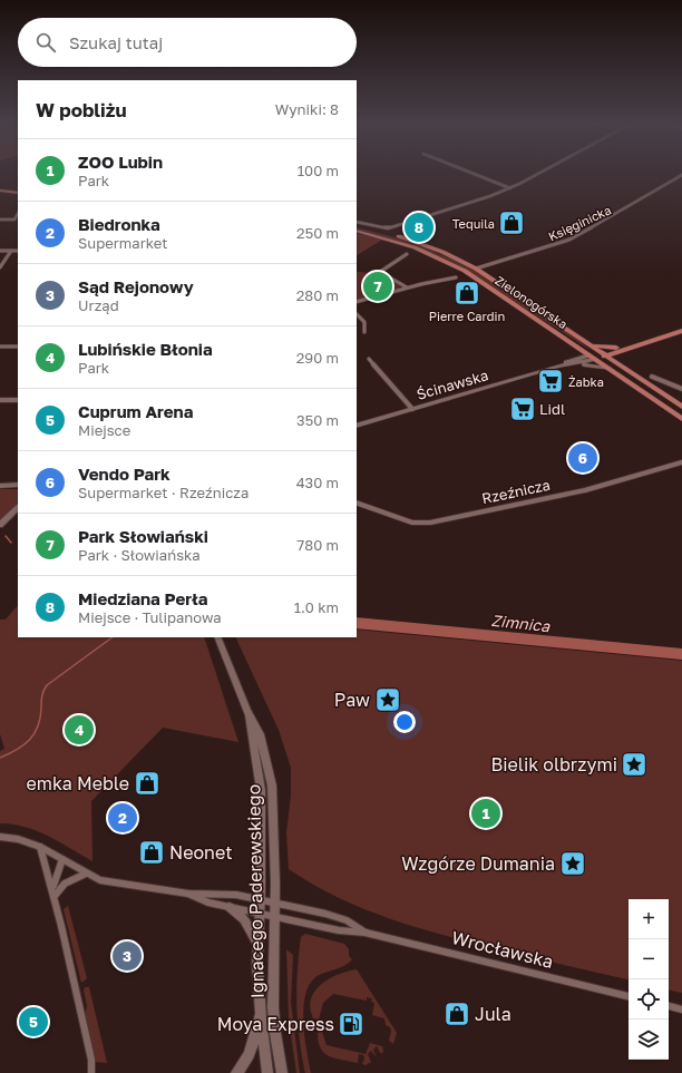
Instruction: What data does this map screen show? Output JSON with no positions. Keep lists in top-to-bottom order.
{
  "streets": {
    "main road": ["Zielonogórska", "Ścinawska"],
    "street": [
      "Księginicka",
      "Rzeźnicza",
      "Ignacego Paderewskiego",
      "Wrocławska"
    ]
  },
  "crossings": [
    ["Księginicka", "Zielonogórska"],
    ["Zielonogórska", "Ścinawska"],
    ["Ignacego Paderewskiego", "Wrocławska"]
  ],
  "water": ["Zimnica"],
  "places": {
    "shop": [
      "Tequila",
      "Pierre Cardin",
      "emka Meble",
      "Neonet",
      "Jula"
    ],
    "supermarket": ["Żabka", "Lidl"],
    "place": ["Paw", "Bielik olbrzymi", "Wzgórze Dumania"],
    "fuel station": ["Moya Express"]
  },
  "page": {
    "search": "Szukaj tutaj",
    "heading": ["W pobliżu", "Wyniki: 8"],
    "list": [
      {
        "mark": "1",
        "name": "ZOO Lubin",
        "note": "Park",
        "value": "100 m"
      },
      {
        "mark": "2",
        "name": "Biedronka",
        "note": "Supermarket",
        "value": "250 m"
      },
      {
        "mark": "3",
        "name": "Sąd Rejonowy",
        "note": "Urząd",
        "value": "280 m"
      },
      {
        "mark": "4",
        "name": "Lubińskie Błonia",
        "note": "Park",
        "value": "290 m"
      },
      {
        "mark": "5",
        "name": "Cuprum Arena",
        "note": "Miejsce",
        "value": "350 m"
      },
      {
        "mark": "6",
        "name": "Vendo Park",
        "note": "Supermarket · Rzeźnicza",
        "value": "430 m"
      },
      {
        "mark": "7",
        "name": "Park Słowiański",
        "note": "Park · Słowiańska",
        "value": "780 m"
      },
      {
        "mark": "8",
        "name": "Miedziana Perła",
        "note": "Miejsce · Tulipanowa",
        "value": "1.0 km"
      }
    ],
    "pins": [
      "8",
      "7",
      "6",
      "4",
      "1",
      "2",
      "3",
      "5"
    ],
    "map_buttons": ["+", "−"]
  }
}
